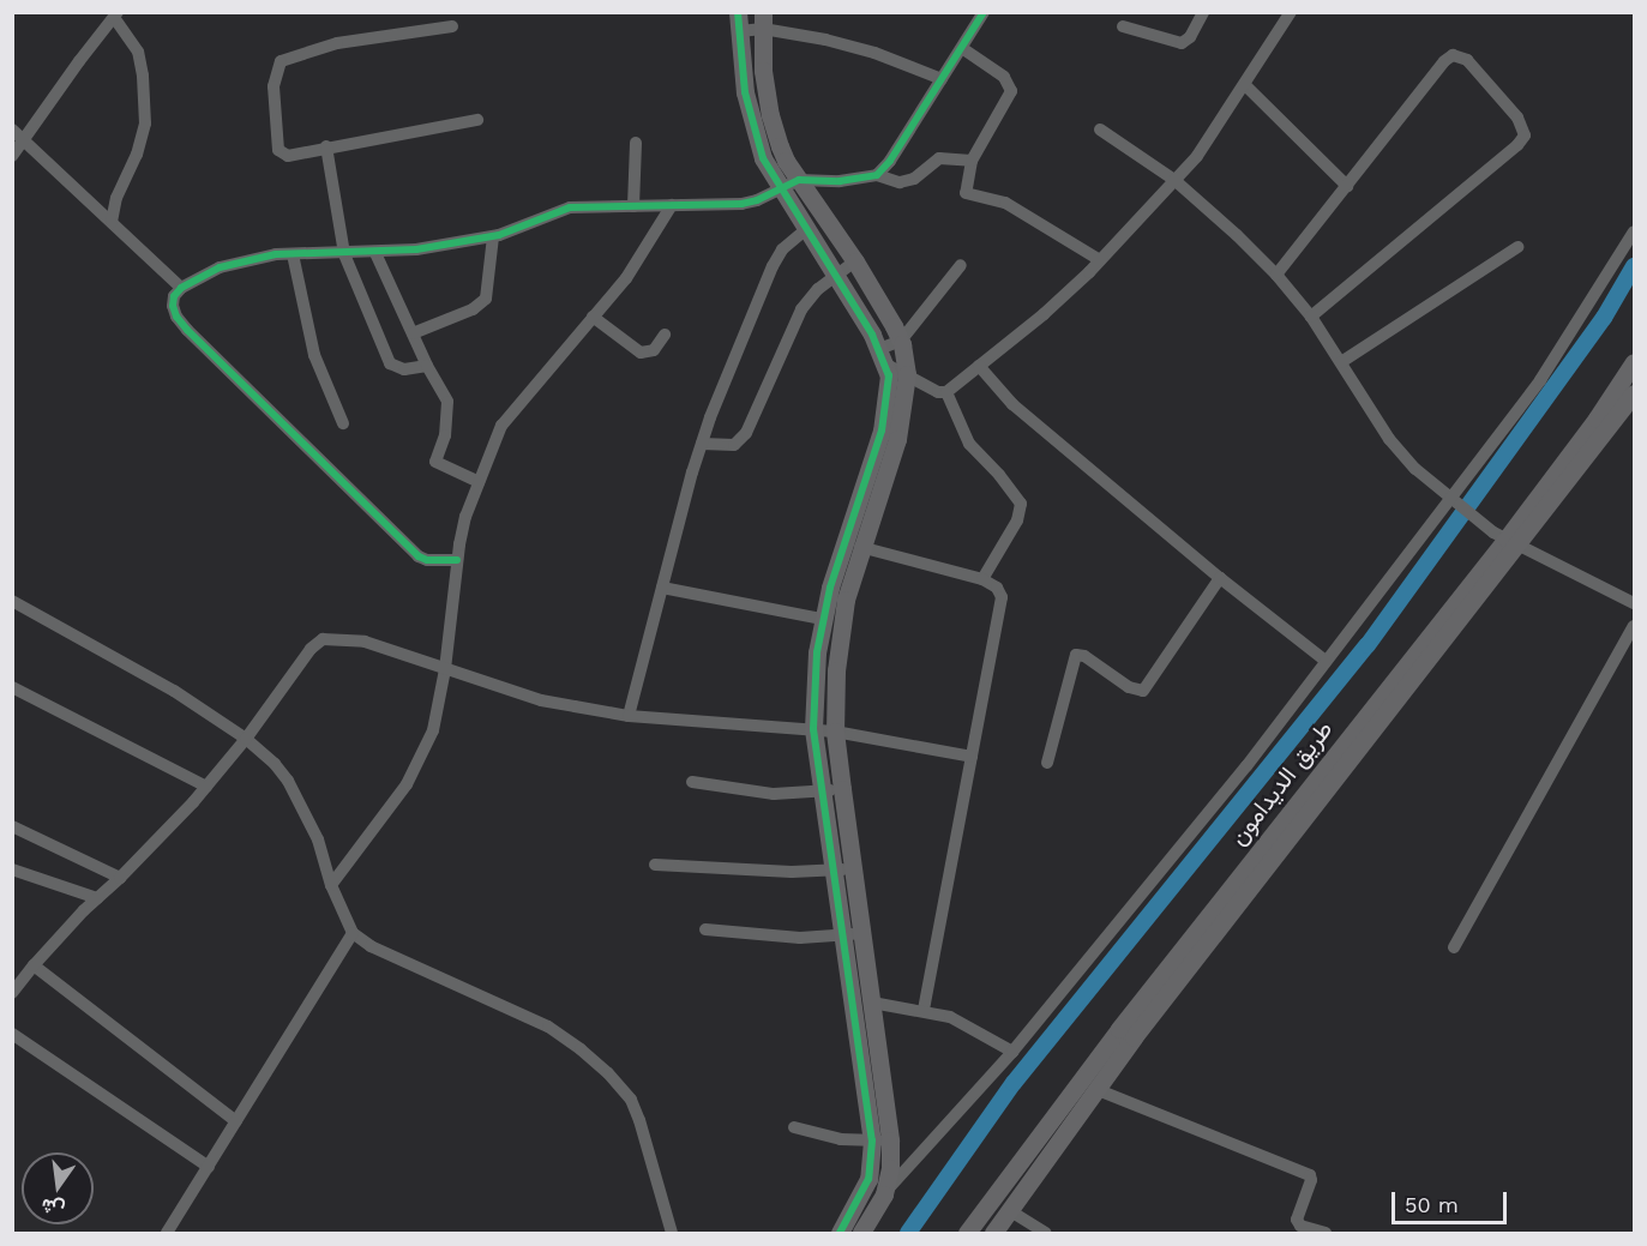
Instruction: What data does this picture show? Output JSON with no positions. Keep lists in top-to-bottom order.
{
  "streets": {
    "street": ["طريق الديدامون"]
  },
  "scale_bar": "50 m",
  "north": "bottom"
}
